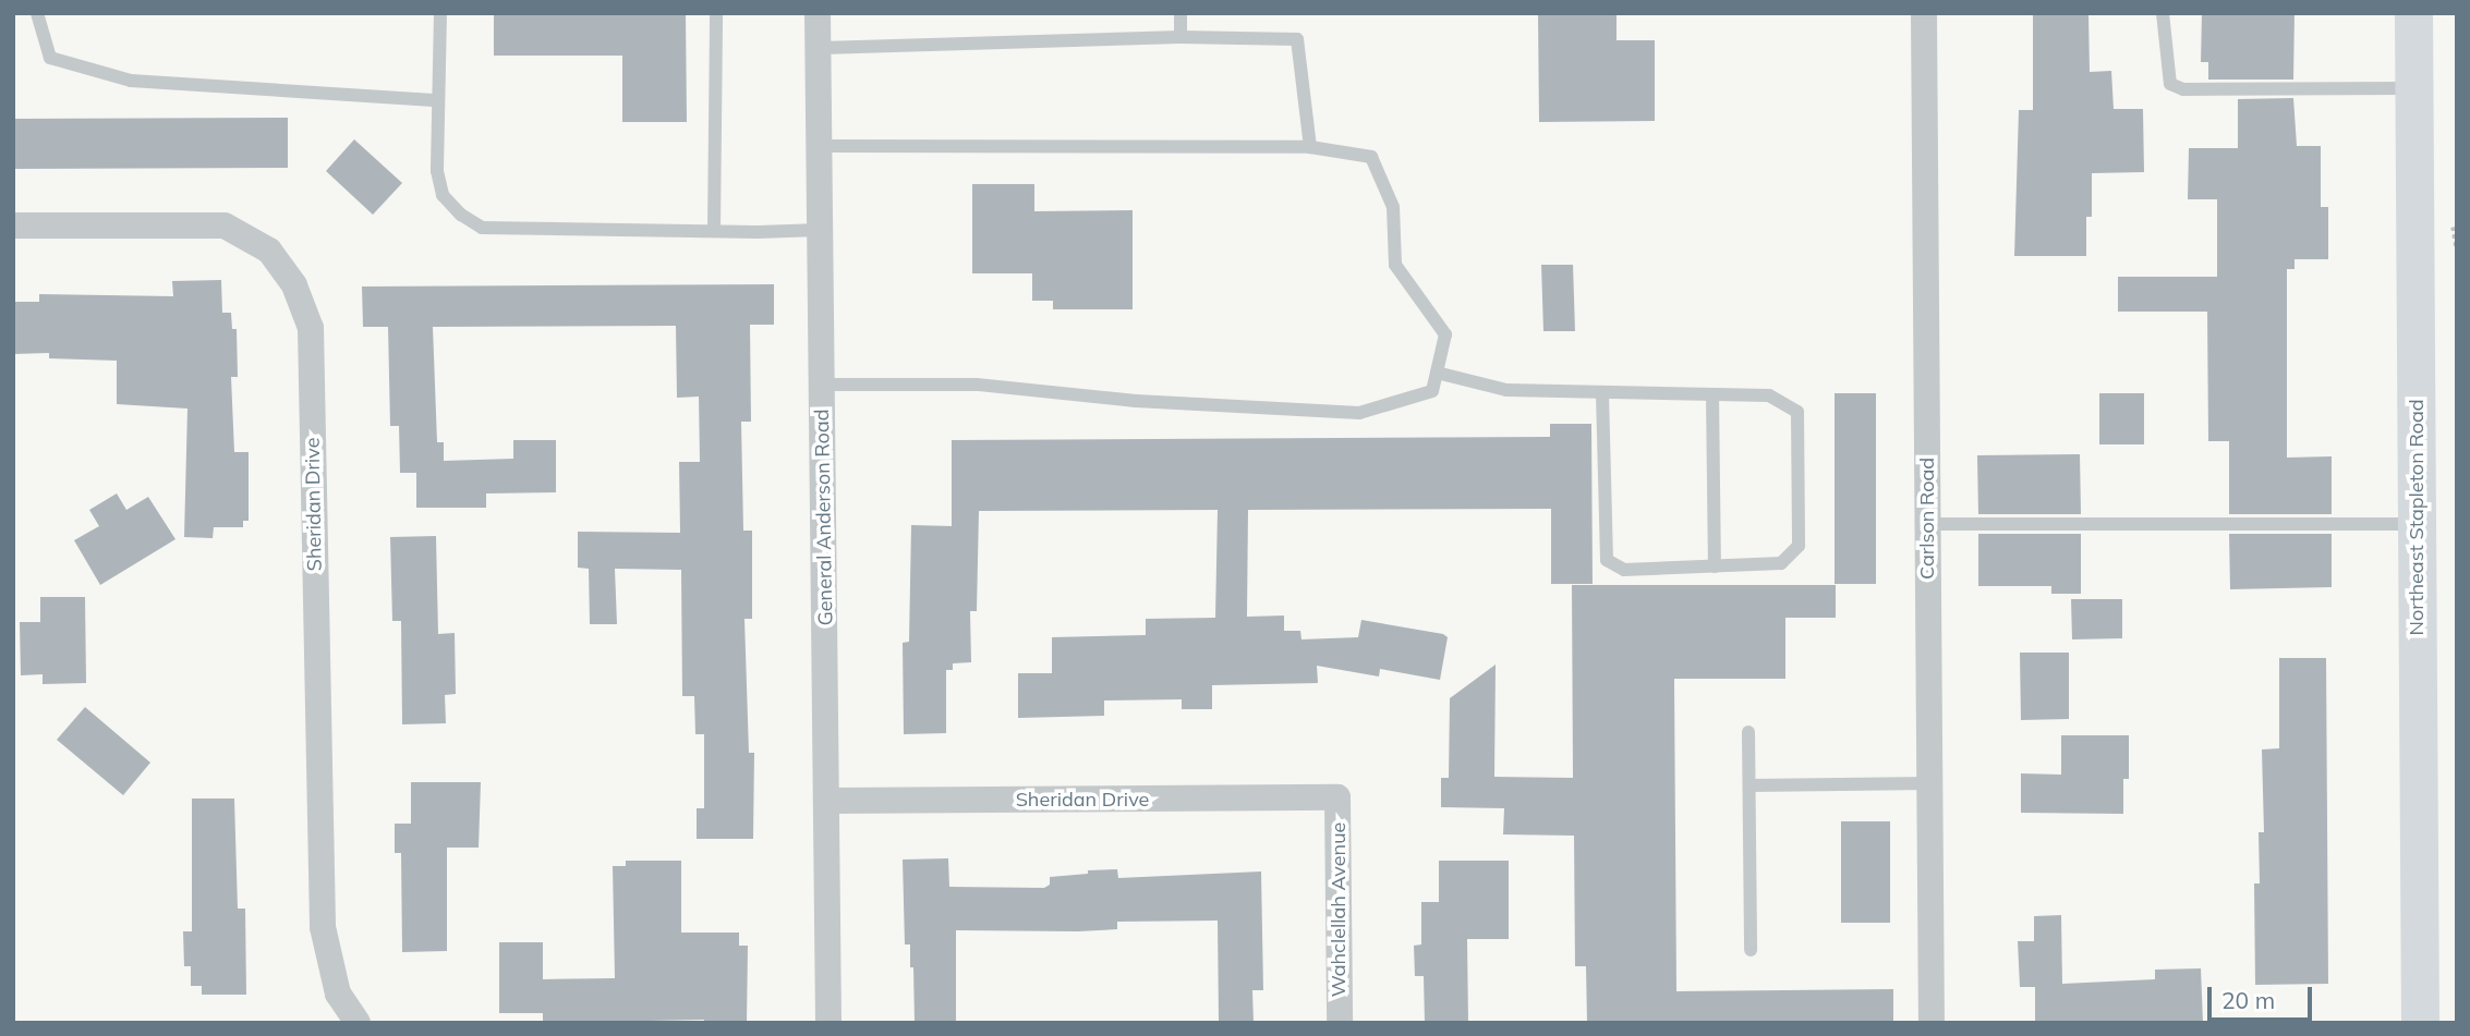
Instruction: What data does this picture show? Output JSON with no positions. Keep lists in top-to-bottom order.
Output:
{
  "streets": {
    "street": [
      "Sheridan Drive",
      "General Anderson Road",
      "Northeast Stapleton Road",
      "Carlson Road",
      "Wahclellah Avenue"
    ]
  },
  "crossings": [
    ["Sheridan Drive", "General Anderson Road"],
    ["Sheridan Drive", "Wahclellah Avenue"]
  ],
  "scale_bar": "20 m"
}
